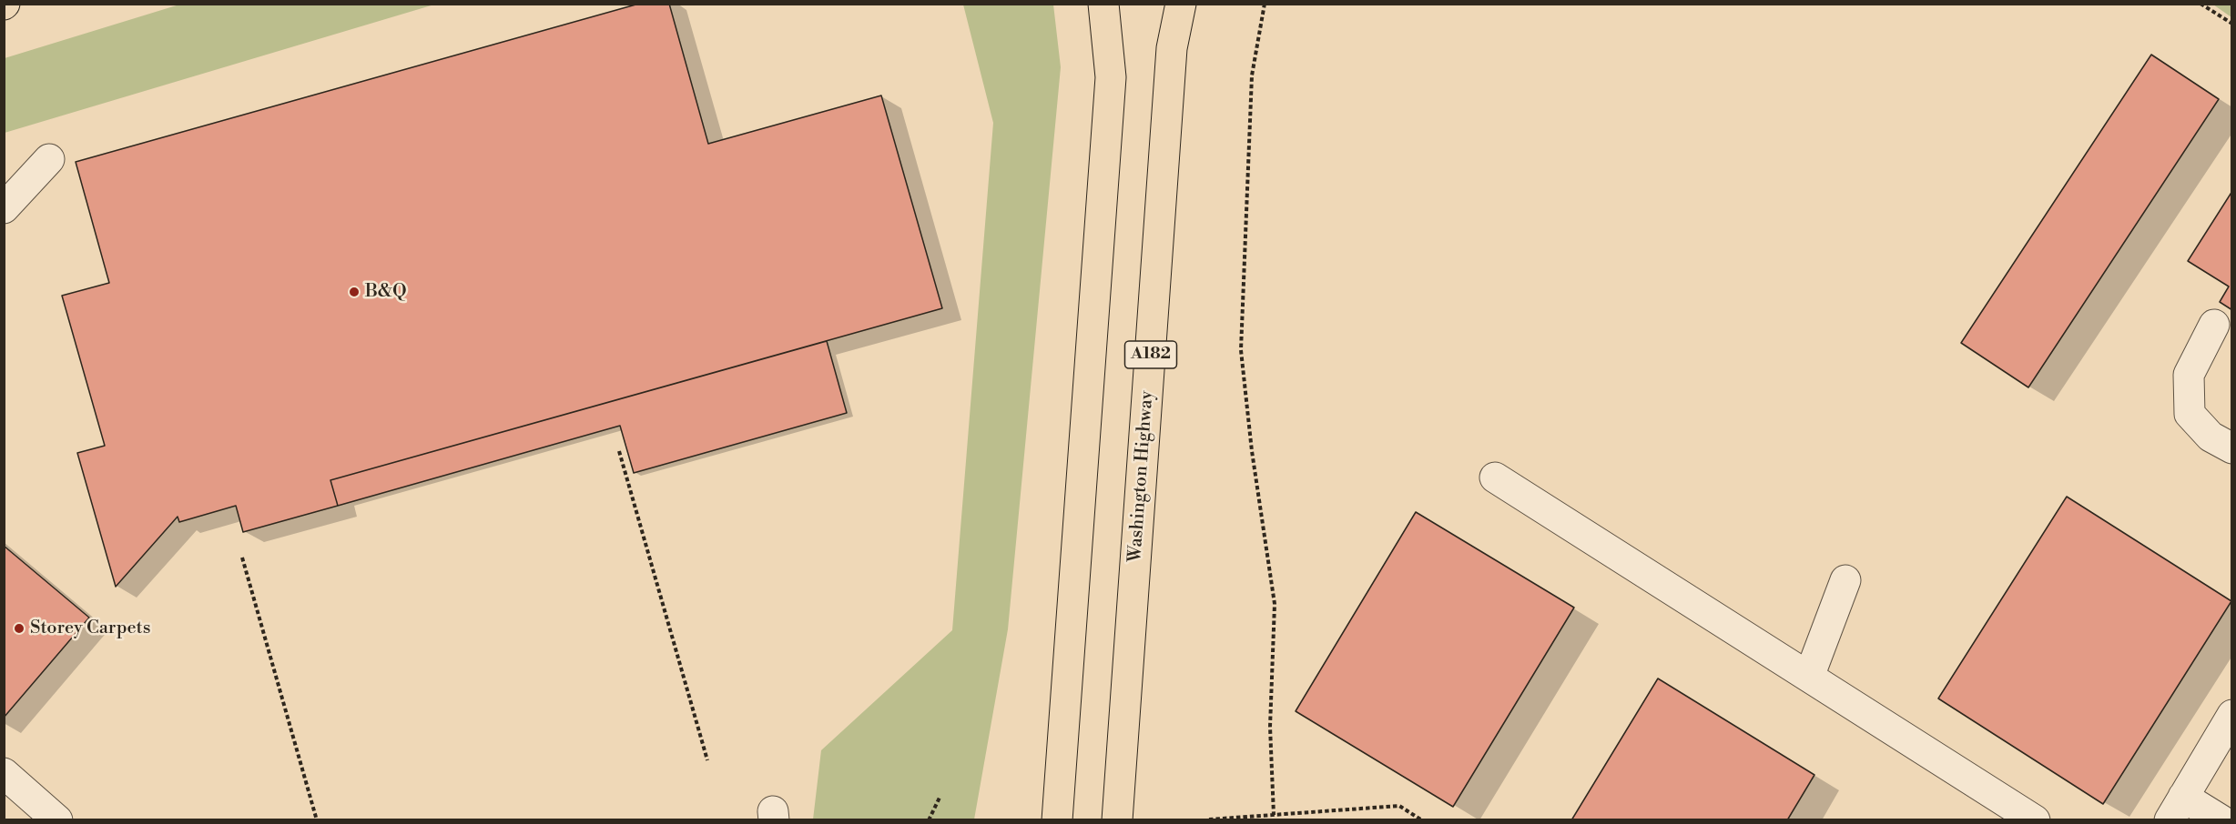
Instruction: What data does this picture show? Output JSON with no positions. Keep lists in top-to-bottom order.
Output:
{
  "streets": {
    "main road": ["A182", "Washington Highway"]
  },
  "places": ["B&Q", "Storey Carpets"]
}
